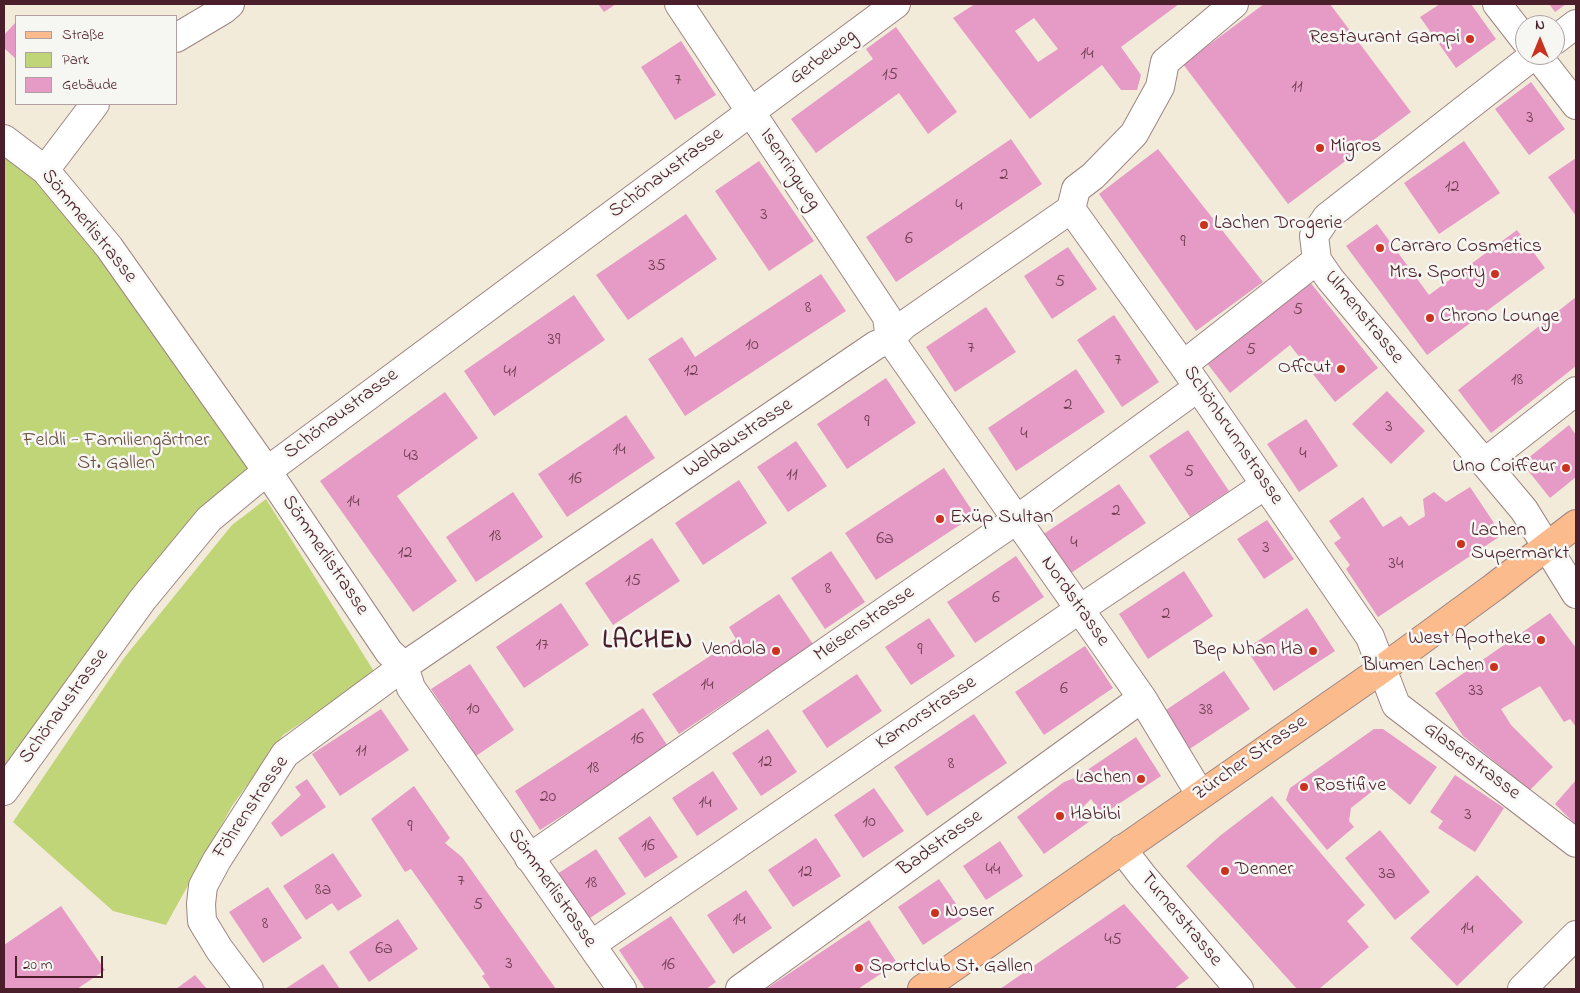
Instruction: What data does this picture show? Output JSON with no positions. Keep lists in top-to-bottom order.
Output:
{
  "streets": {
    "main road": ["Zürcher Strasse"],
    "street": [
      "Gerbeweg",
      "Isenringweg",
      "Schönaustrasse",
      "Sömmerlistrasse",
      "Ulmenstrasse",
      "Schönbrunnstrasse",
      "Waldaustrasse",
      "Nordstrasse",
      "Meisenstrasse",
      "Kamorstrasse",
      "Glaserstrasse",
      "Föhrenstrasse",
      "Badstrasse",
      "Turnerstrasse"
    ]
  },
  "crossings": [
    ["Gerbeweg", "Isenringweg"],
    ["Gerbeweg", "Schönaustrasse"],
    ["Isenringweg", "Schönaustrasse"],
    ["Isenringweg", "Waldaustrasse"],
    ["Isenringweg", "Nordstrasse"],
    ["Schönaustrasse", "Sömmerlistrasse"],
    ["Sömmerlistrasse", "Waldaustrasse"],
    ["Sömmerlistrasse", "Meisenstrasse"],
    ["Sömmerlistrasse", "Kamorstrasse"],
    ["Sömmerlistrasse", "Föhrenstrasse"],
    ["Ulmenstrasse", "Zürcher Strasse"],
    ["Schönbrunnstrasse", "Waldaustrasse"],
    ["Schönbrunnstrasse", "Meisenstrasse"],
    ["Schönbrunnstrasse", "Kamorstrasse"],
    ["Schönbrunnstrasse", "Zürcher Strasse"],
    ["Schönbrunnstrasse", "Glaserstrasse"],
    ["Waldaustrasse", "Nordstrasse"],
    ["Waldaustrasse", "Föhrenstrasse"],
    ["Nordstrasse", "Meisenstrasse"],
    ["Nordstrasse", "Kamorstrasse"],
    ["Nordstrasse", "Zürcher Strasse"],
    ["Nordstrasse", "Badstrasse"],
    ["Zürcher Strasse", "Glaserstrasse"],
    ["Zürcher Strasse", "Turnerstrasse"]
  ],
  "districts": ["LACHEN"],
  "parks": ["Feldli - Familiengärtner St. Gallen"],
  "places": [
    "Restaurant Gampi",
    "Migros",
    "Lachen Drogerie",
    "Carraro Cosmetics",
    "Mrs. Sporty",
    "Chrono Lounge",
    "Offcut",
    "Uno Coiffeur",
    "Exüp Sultan",
    "Lachen Supermarkt",
    "West Apotheke",
    "Vendola",
    "Bep Nhan Ha",
    "Blumen Lachen",
    "Lachen",
    "Rostifive",
    "Habibi",
    "Denner",
    "Noser",
    "Sportclub St. Gallen"
  ],
  "house_numbers": [
    "14",
    "15",
    "7",
    "11",
    "3",
    "2",
    "12",
    "4",
    "3",
    "6",
    "9",
    "35",
    "5",
    "8",
    "5",
    "39",
    "10",
    "7",
    "5",
    "7",
    "12",
    "41",
    "18",
    "2",
    "9",
    "3",
    "4",
    "14",
    "4",
    "43",
    "5",
    "11",
    "16",
    "14",
    "2",
    "18",
    "6a",
    "4",
    "3",
    "12",
    "34",
    "15",
    "8",
    "6",
    "2",
    "17",
    "9",
    "14",
    "6",
    "33",
    "10",
    "38",
    "16",
    "11",
    "12",
    "8",
    "18",
    "20",
    "14",
    "3",
    "10",
    "9",
    "16",
    "44",
    "12",
    "3a",
    "7",
    "18",
    "8a",
    "5",
    "14",
    "8",
    "14",
    "45",
    "6a",
    "3",
    "16"
  ],
  "legend": ["Straße", "Park", "Gebäude"],
  "scale_bar": "20 m",
  "north": "top"
}
